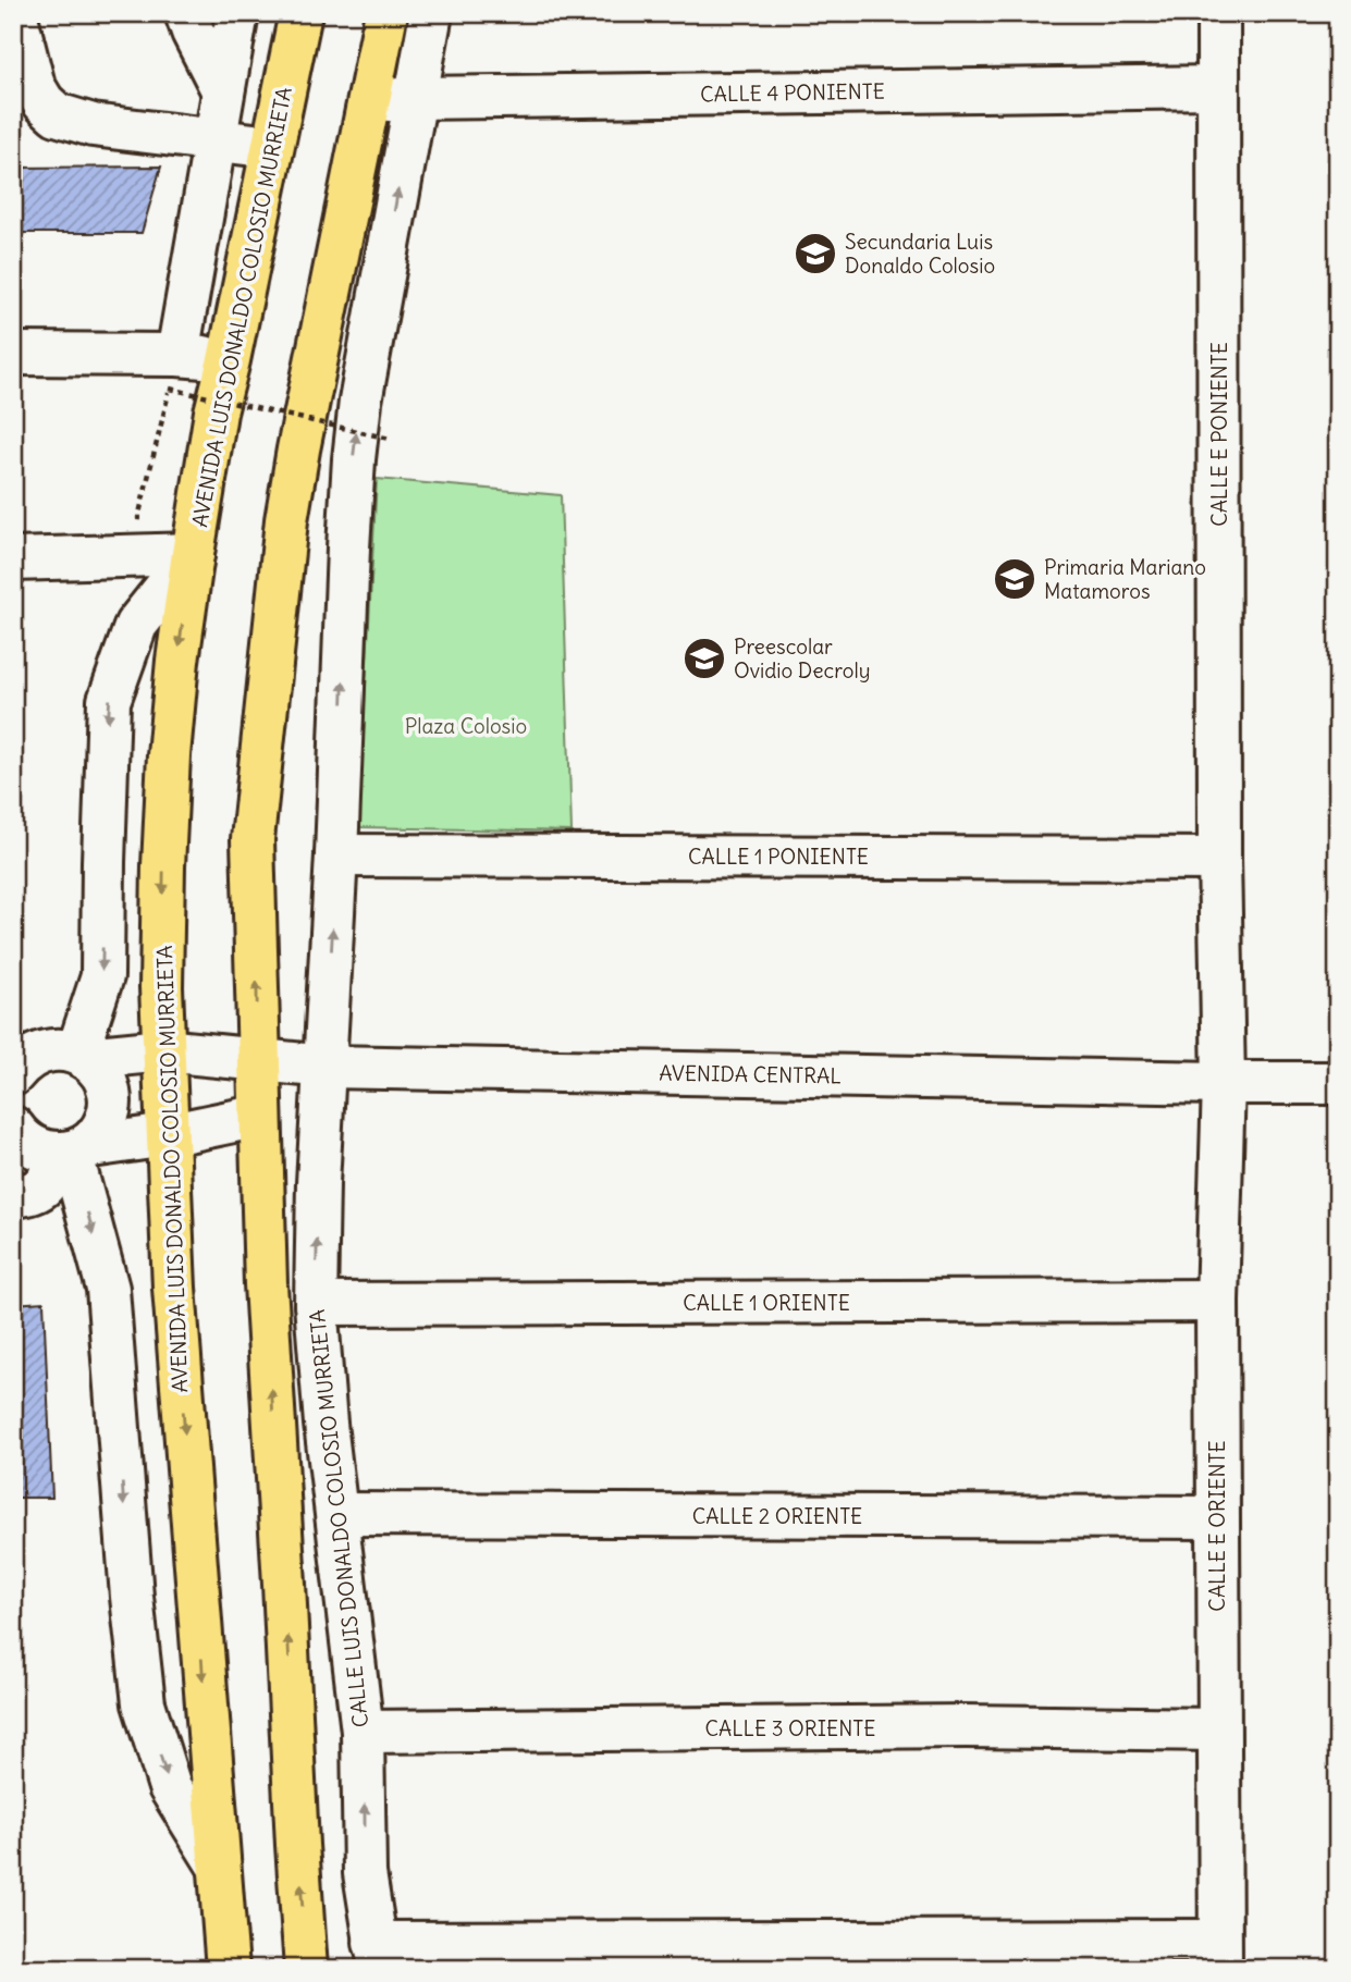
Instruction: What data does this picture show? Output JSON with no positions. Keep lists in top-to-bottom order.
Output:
{
  "streets": {
    "main road": ["AVENIDA LUIS DONALDO COLOSIO MURRIETA"],
    "street": [
      "CALLE 4 PONIENTE",
      "CALLE E PONIENTE",
      "CALLE 1 PONIENTE",
      "AVENIDA CENTRAL",
      "CALLE 1 ORIENTE",
      "CALLE 2 ORIENTE",
      "CALLE LUIS DONALDO COLOSIO MURRIETA",
      "CALLE E ORIENTE",
      "CALLE 3 ORIENTE"
    ]
  },
  "crossings": [
    ["CALLE 4 PONIENTE", "CALLE E PONIENTE"],
    ["CALLE 4 PONIENTE", "CALLE LUIS DONALDO COLOSIO MURRIETA"],
    ["AVENIDA LUIS DONALDO COLOSIO MURRIETA", "AVENIDA CENTRAL"],
    ["CALLE E PONIENTE", "CALLE 1 PONIENTE"],
    ["CALLE E PONIENTE", "AVENIDA CENTRAL"],
    ["CALLE E PONIENTE", "CALLE E ORIENTE"],
    ["CALLE 1 PONIENTE", "CALLE LUIS DONALDO COLOSIO MURRIETA"],
    ["AVENIDA CENTRAL", "CALLE LUIS DONALDO COLOSIO MURRIETA"],
    ["AVENIDA CENTRAL", "CALLE E ORIENTE"],
    ["CALLE 1 ORIENTE", "CALLE LUIS DONALDO COLOSIO MURRIETA"],
    ["CALLE 1 ORIENTE", "CALLE E ORIENTE"],
    ["CALLE 2 ORIENTE", "CALLE LUIS DONALDO COLOSIO MURRIETA"],
    ["CALLE 2 ORIENTE", "CALLE E ORIENTE"],
    ["CALLE LUIS DONALDO COLOSIO MURRIETA", "CALLE 3 ORIENTE"],
    ["CALLE E ORIENTE", "CALLE 3 ORIENTE"]
  ],
  "parks": ["Plaza Colosio"],
  "places": {
    "school or university": ["Secundaria Luis Donaldo Colosio", "Primaria Mariano Matamoros", "Preescolar Ovidio Decroly"]
  }
}
